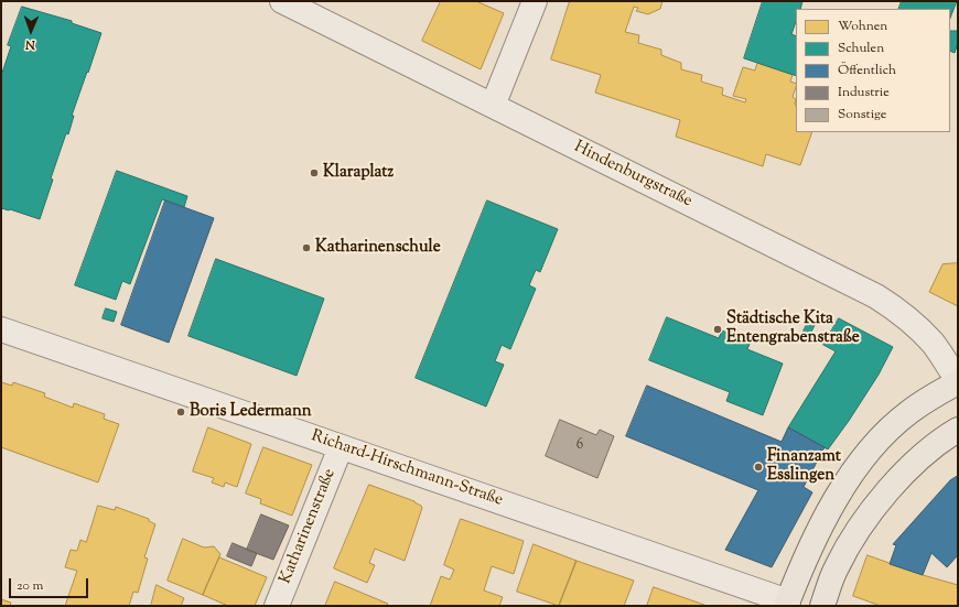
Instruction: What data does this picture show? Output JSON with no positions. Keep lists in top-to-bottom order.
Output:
{
  "streets": {
    "street": ["Hindenburgstraße", "Richard-Hirschmann-Straße", "Katharinenstraße"]
  },
  "crossings": [
    ["Richard-Hirschmann-Straße", "Katharinenstraße"]
  ],
  "places": [
    "Klaraplatz",
    "Katharinenschule",
    "Städtische Kita Entengrabenstraße",
    "Boris Ledermann",
    "Finanzamt Esslingen"
  ],
  "house_numbers": ["6"],
  "legend": [
    "Wohnen",
    "Schulen",
    "Öffentlich",
    "Industrie",
    "Sonstige"
  ],
  "scale_bar": "20 m",
  "north": "bottom"
}
